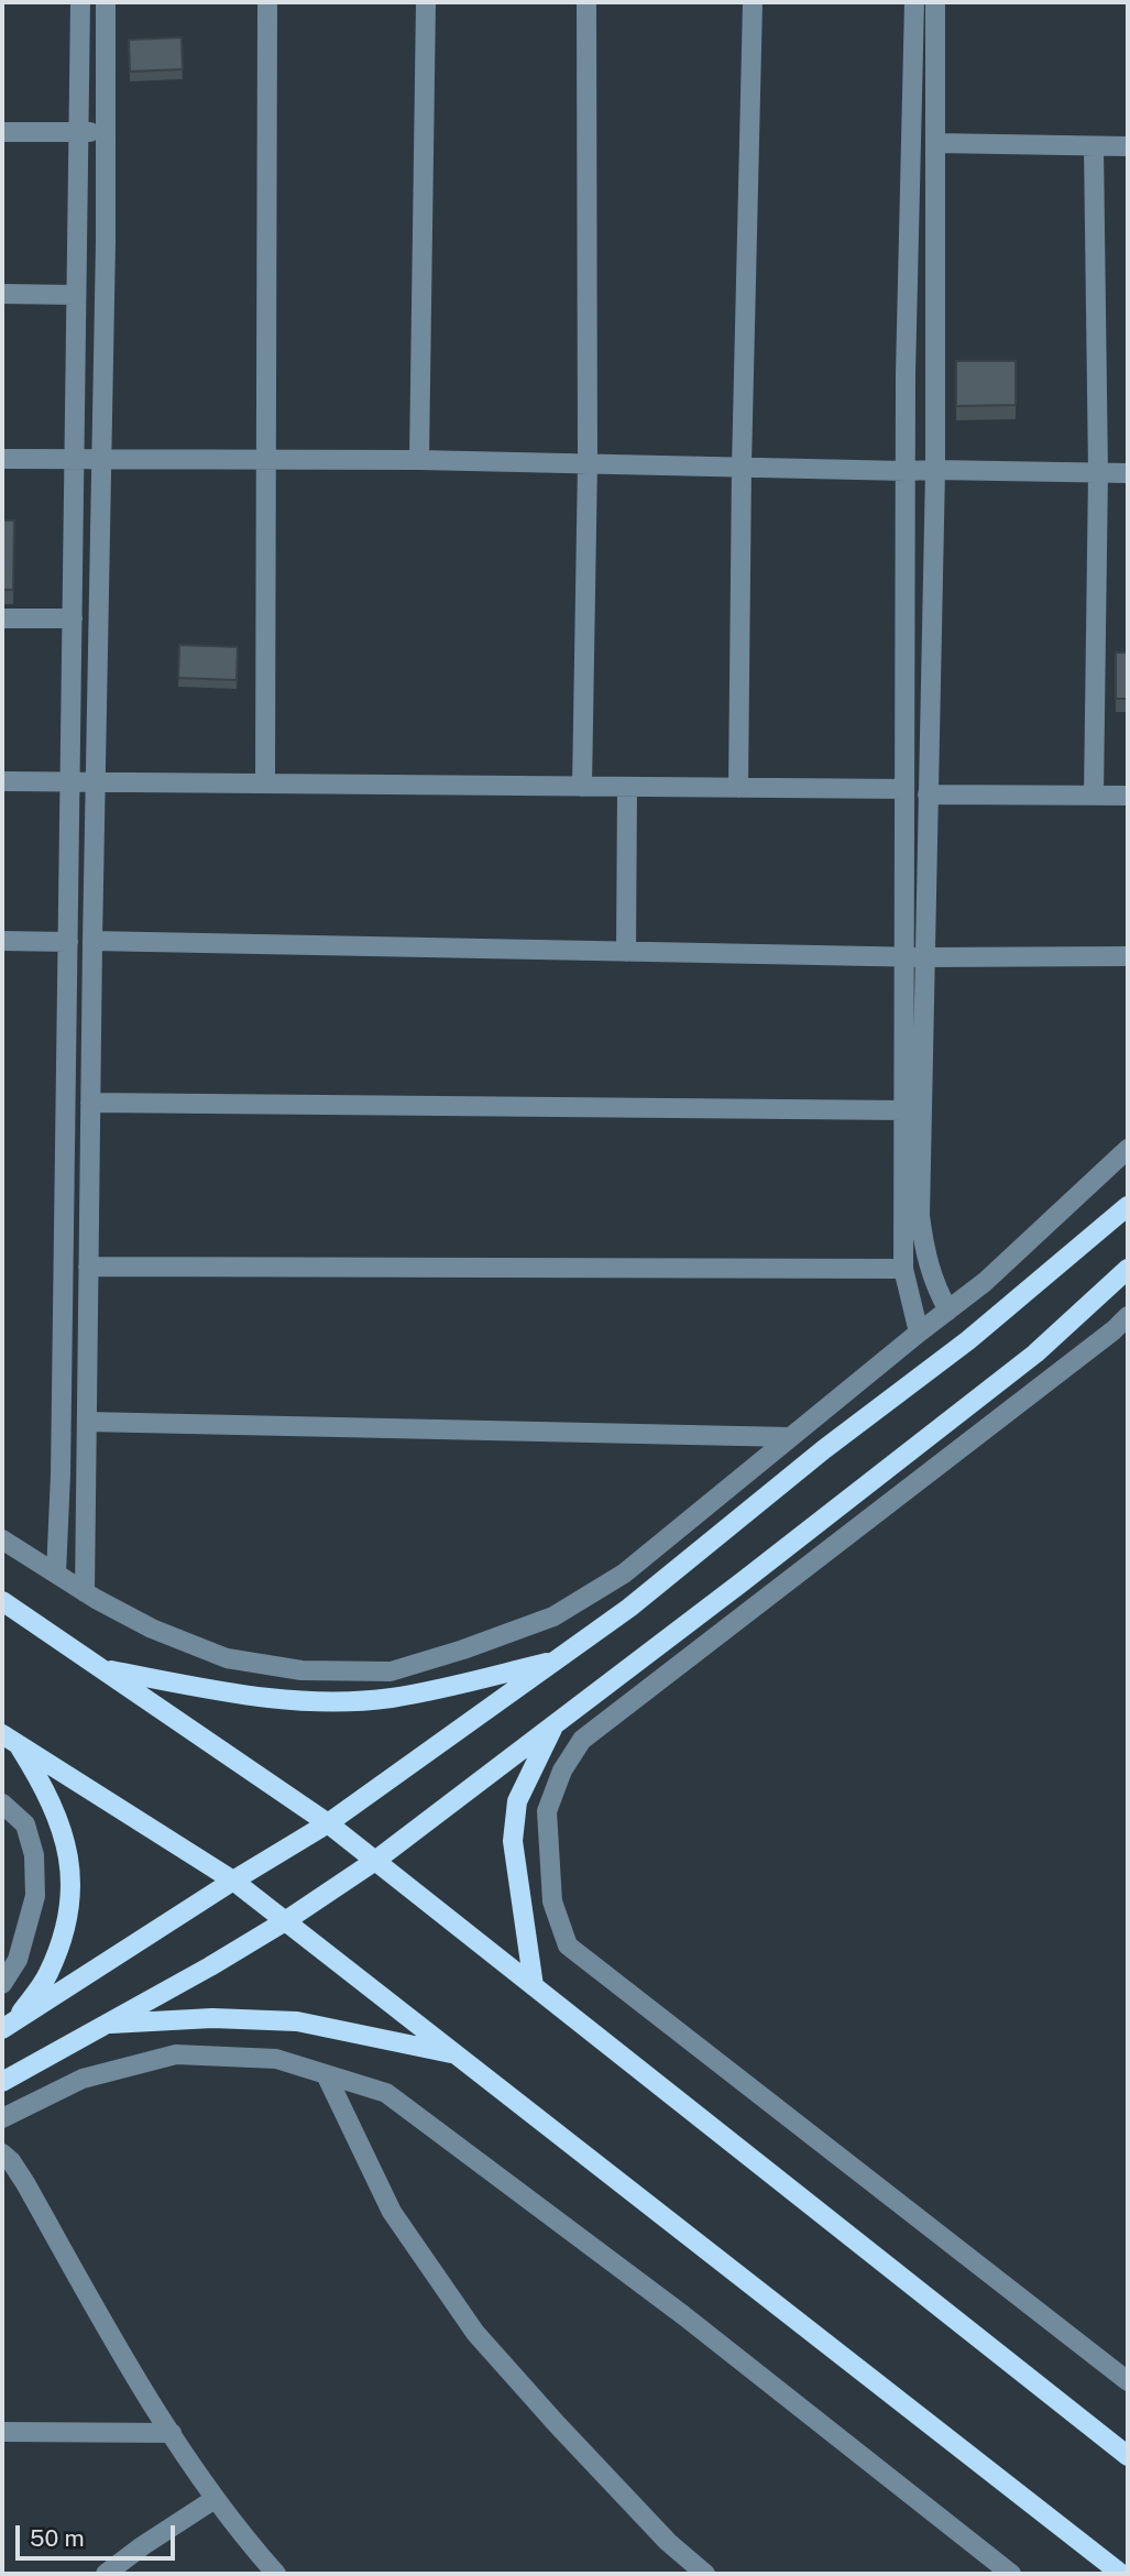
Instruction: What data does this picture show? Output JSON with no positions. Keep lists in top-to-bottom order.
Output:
{
  "scale_bar": "50 m"
}
